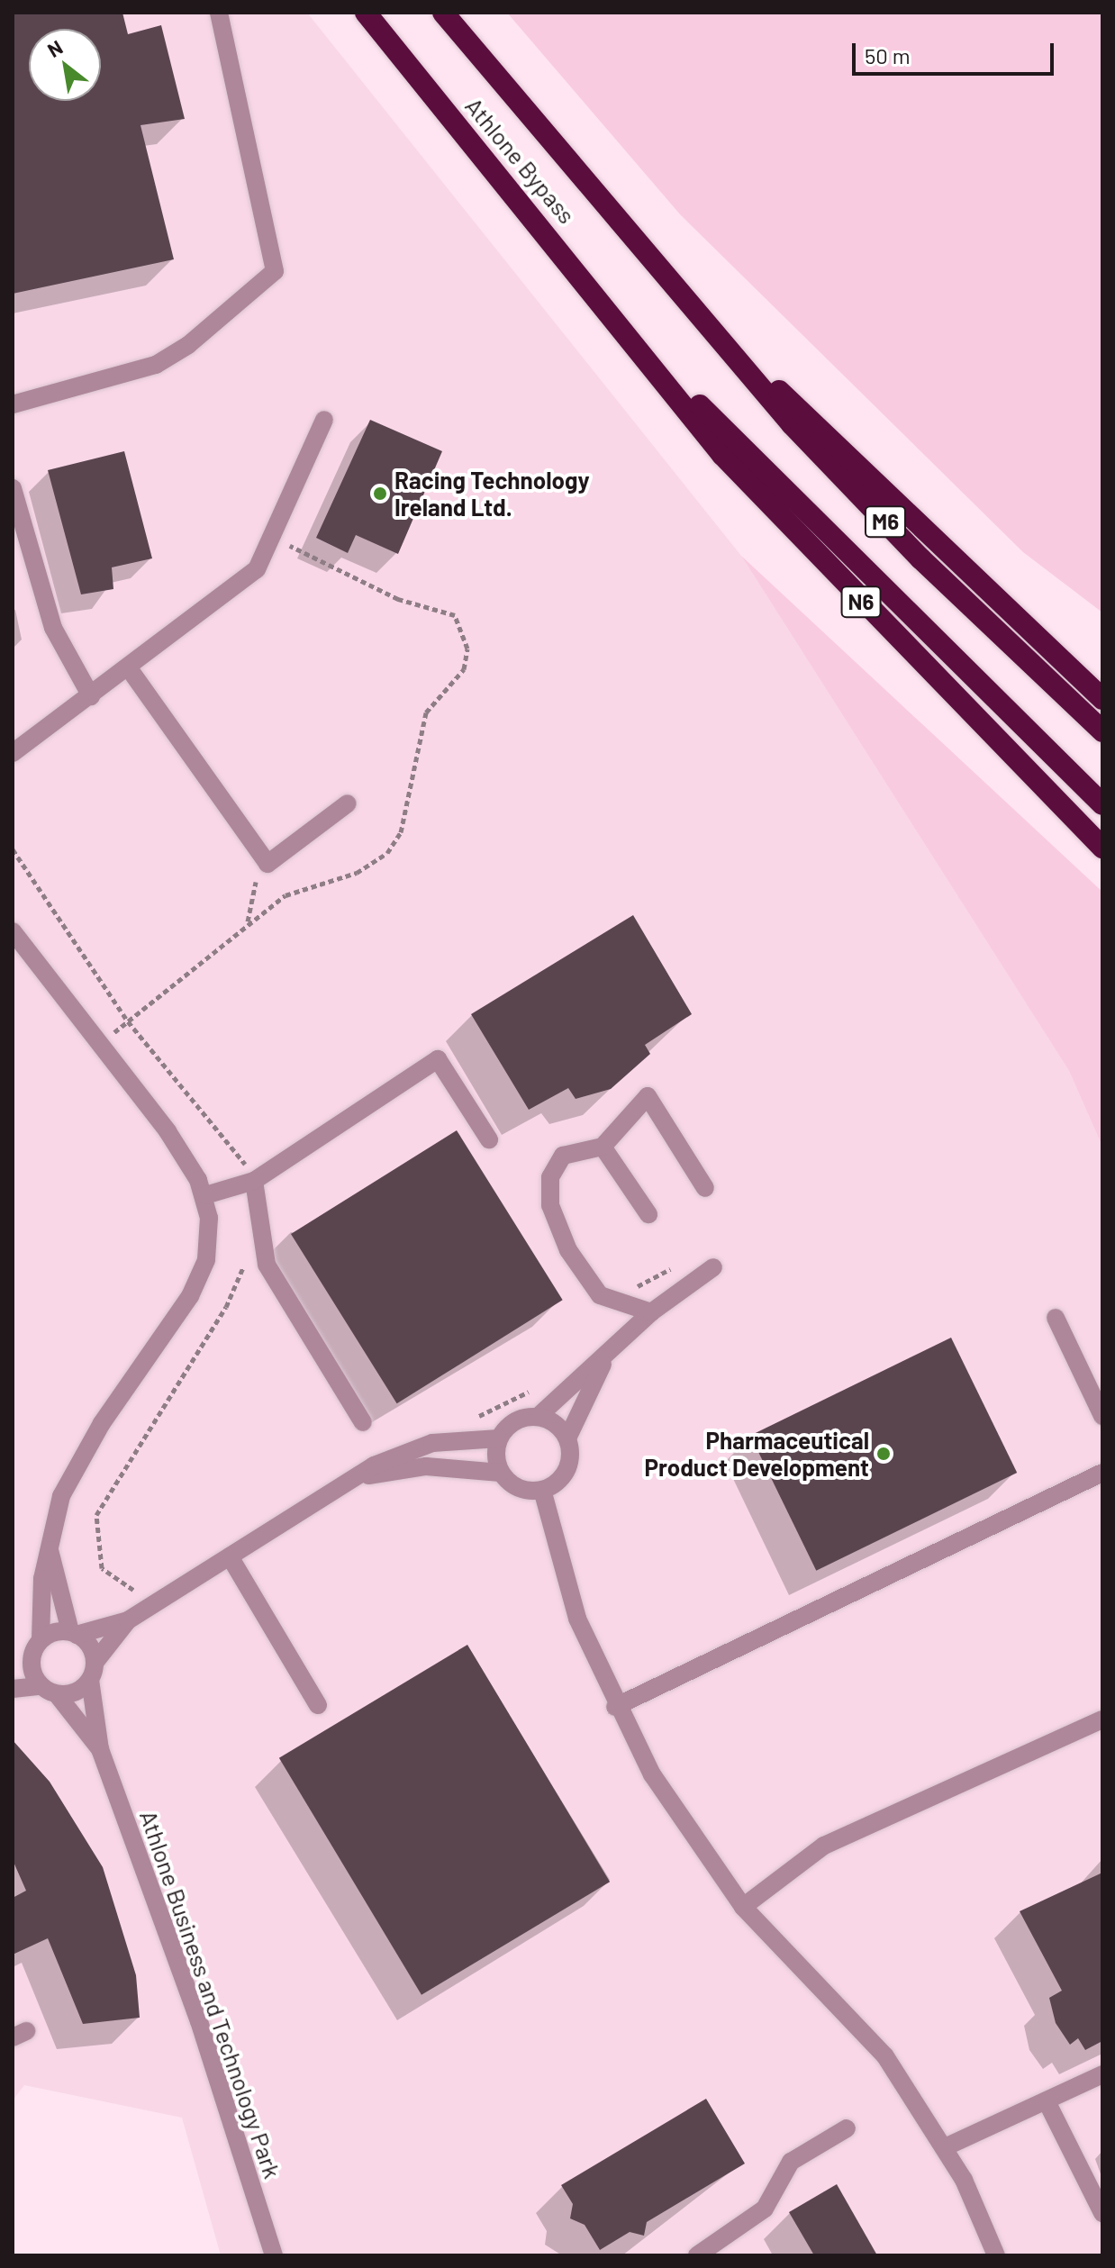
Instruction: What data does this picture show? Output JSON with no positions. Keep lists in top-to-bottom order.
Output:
{
  "streets": {
    "highway": ["Athlone Bypass", "M6", "N6"],
    "street": ["Athlone Business and Technology Park"]
  },
  "crossings": [
    ["Athlone Bypass", "M6"],
    ["Athlone Bypass", "N6"],
    ["M6", "N6"]
  ],
  "places": ["Racing Technology Ireland Ltd.", "Pharmaceutical Product Development"],
  "scale_bar": "50 m",
  "north": "top left"
}
